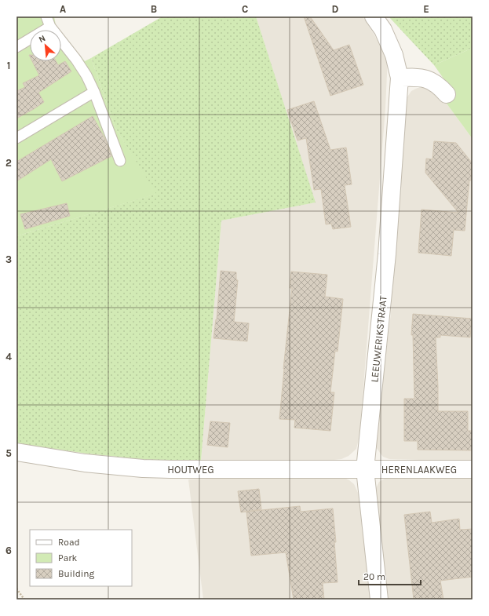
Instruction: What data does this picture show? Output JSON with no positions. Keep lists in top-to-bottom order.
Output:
{
  "streets": {
    "street": ["LEEUWERIKSTRAAT", "HOUTWEG", "HERENLAAKWEG"]
  },
  "crossings": [
    ["LEEUWERIKSTRAAT", "HOUTWEG"],
    ["LEEUWERIKSTRAAT", "HERENLAAKWEG"],
    ["HOUTWEG", "HERENLAAKWEG"]
  ],
  "legend": ["Road", "Park", "Building"],
  "scale_bar": "20 m",
  "north": "top left",
  "grid": {
    "columns": [
      "A",
      "B",
      "C",
      "D",
      "E"
    ],
    "rows": [
      "1",
      "2",
      "3",
      "4",
      "5",
      "6"
    ]
  }
}
